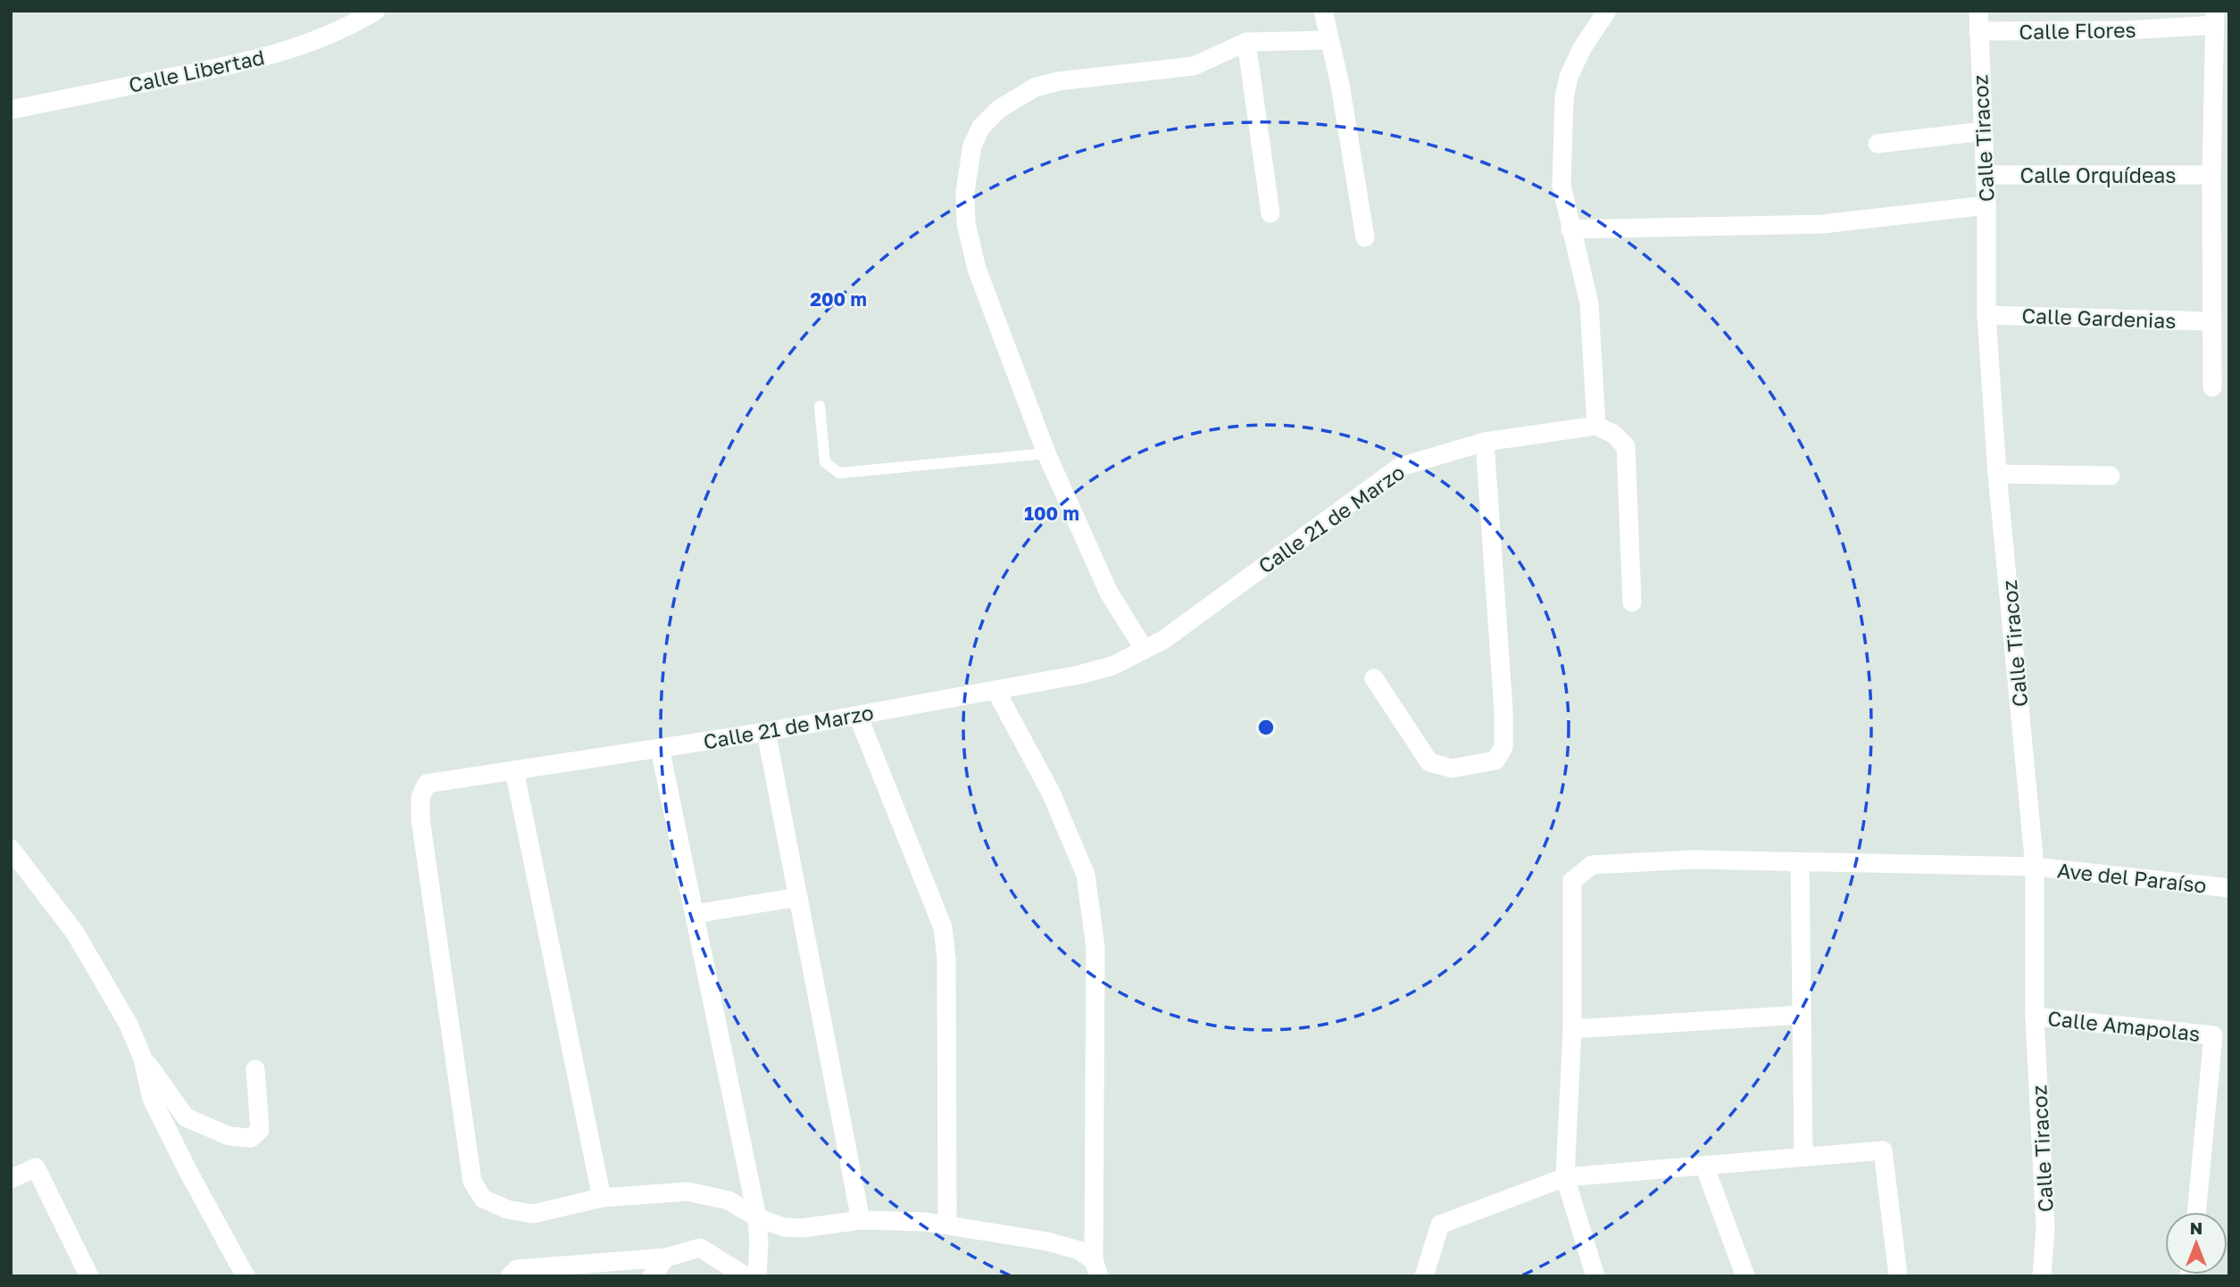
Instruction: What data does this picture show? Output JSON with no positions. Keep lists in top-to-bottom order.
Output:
{
  "streets": {
    "street": [
      "Calle Flores",
      "Calle Libertad",
      "Calle Tiracoz",
      "Calle Orquídeas",
      "Calle Gardenias",
      "Calle 21 de Marzo",
      "Ave del Paraíso",
      "Calle Amapolas"
    ]
  },
  "crossings": [
    ["Calle Flores", "Calle Tiracoz"],
    ["Calle Tiracoz", "Calle Orquídeas"],
    ["Calle Tiracoz", "Calle Gardenias"],
    ["Calle Tiracoz", "Ave del Paraíso"],
    ["Calle Tiracoz", "Calle Amapolas"]
  ],
  "north": "top",
  "rings": ["200 m", "100 m"]
}
